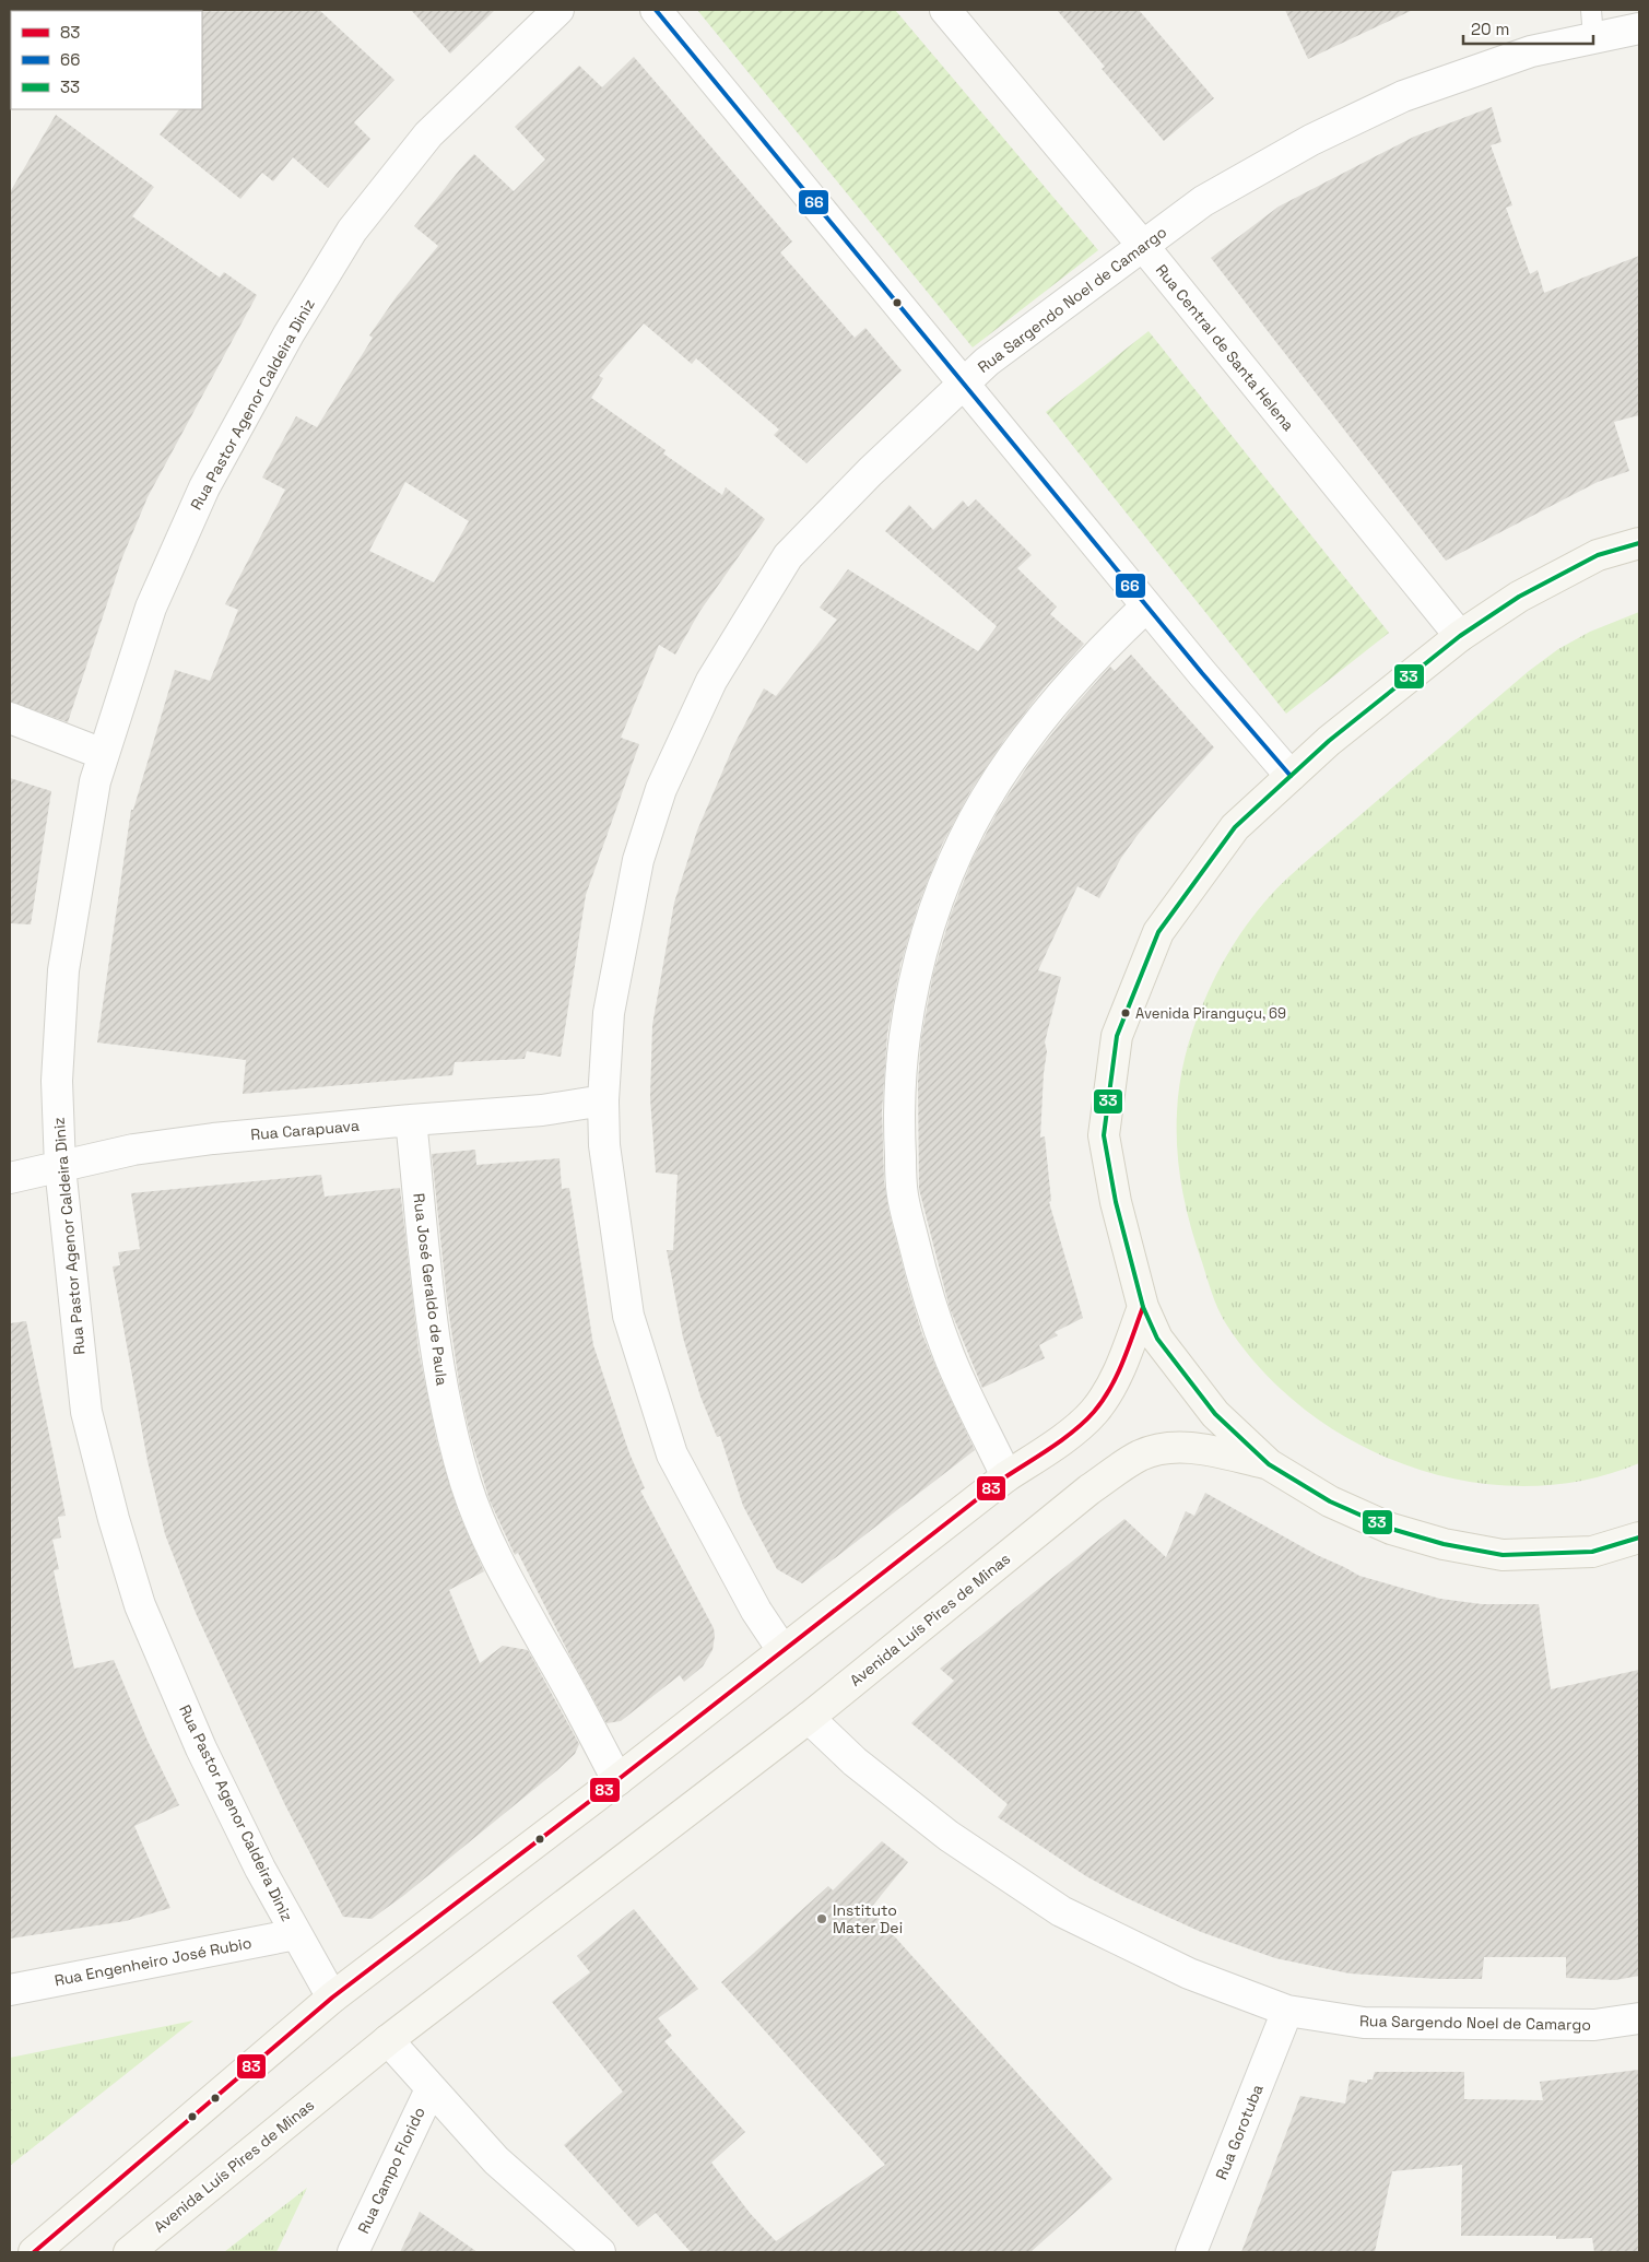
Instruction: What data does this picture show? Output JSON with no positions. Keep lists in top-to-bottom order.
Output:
{
  "streets": {
    "main road": ["Avenida Luís Pires de Minas"],
    "street": [
      "Rua Sargendo Noel de Camargo",
      "Rua Central de Santa Helena",
      "Rua Pastor Agenor Caldeira Diniz",
      "Rua Carapuava",
      "Rua José Geraldo de Paula",
      "Rua Engenheiro José Rubio",
      "Rua Gorotuba",
      "Rua Campo Florido"
    ]
  },
  "crossings": [
    ["Rua Sargendo Noel de Camargo", "Rua Central de Santa Helena"],
    ["Rua Sargendo Noel de Camargo", "Rua Carapuava"],
    ["Rua Sargendo Noel de Camargo", "Avenida Luís Pires de Minas"],
    ["Rua Sargendo Noel de Camargo", "Rua Gorotuba"],
    ["Rua Pastor Agenor Caldeira Diniz", "Rua Carapuava"],
    ["Rua Pastor Agenor Caldeira Diniz", "Rua Engenheiro José Rubio"],
    ["Rua Carapuava", "Rua José Geraldo de Paula"]
  ],
  "places": ["Avenida Piranguçu, 69", "Instituto Mater Dei"],
  "lines": ["transit line 66", "transit line 33", "transit line 83"],
  "legend": ["83", "66", "33"],
  "scale_bar": "20 m"
}
